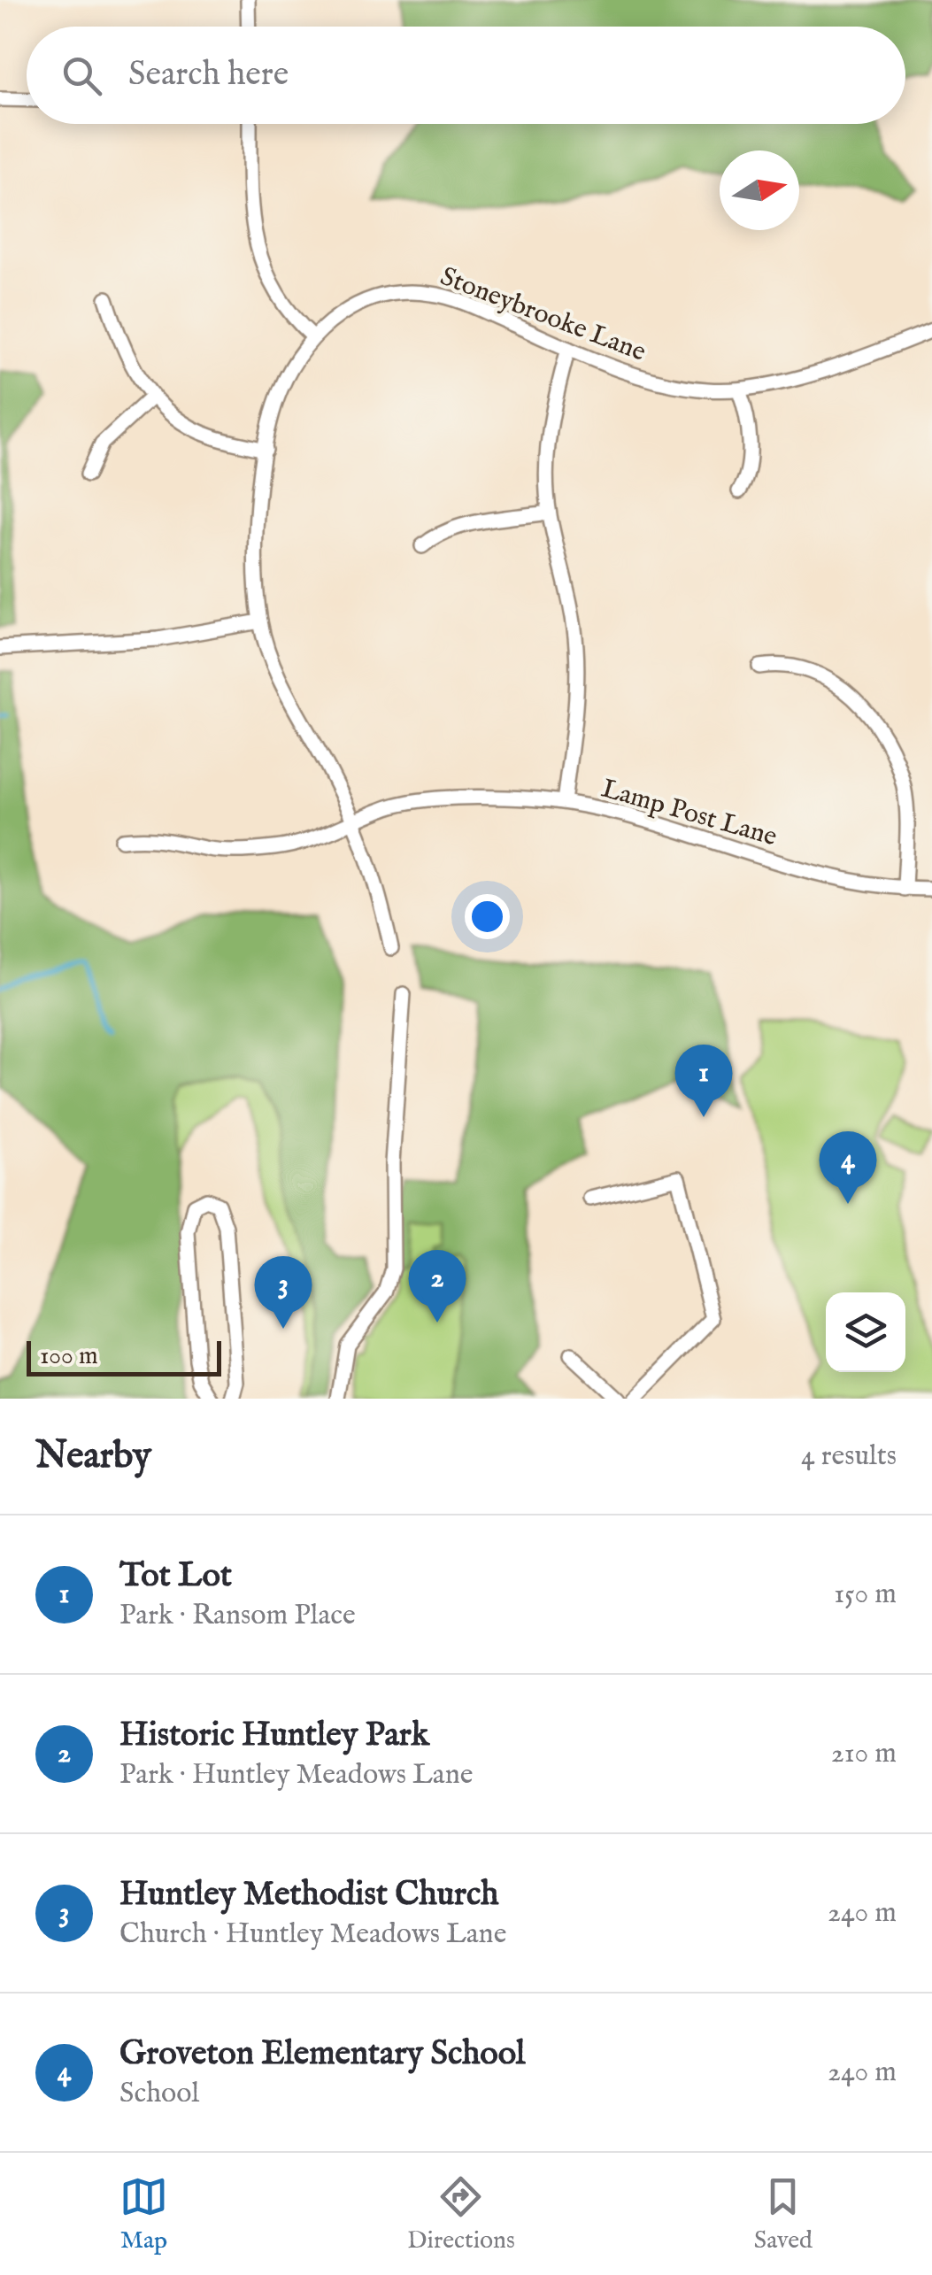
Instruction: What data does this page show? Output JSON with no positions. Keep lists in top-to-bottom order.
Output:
{
  "streets": {
    "street": ["Stoneybrooke Lane", "Lamp Post Lane"]
  },
  "crossings": [
    ["Stoneybrooke Lane", "Lamp Post Lane"]
  ],
  "scale_bar": "100 m",
  "north": "right",
  "page": {
    "search": "Search here",
    "pins": [
      "1",
      "4",
      "2",
      "3"
    ],
    "scale": "100 m",
    "heading": ["Nearby", "4 results"],
    "list": [
      {
        "mark": "1",
        "name": "Tot Lot",
        "note": "Park · Ransom Place",
        "value": "150 m"
      },
      {
        "mark": "2",
        "name": "Historic Huntley Park",
        "note": "Park · Huntley Meadows Lane",
        "value": "210 m"
      },
      {
        "mark": "3",
        "name": "Huntley Methodist Church",
        "note": "Church · Huntley Meadows Lane",
        "value": "240 m"
      },
      {
        "mark": "4",
        "name": "Groveton Elementary School",
        "note": "School",
        "value": "240 m"
      }
    ],
    "nav": ["Map", "Directions", "Saved"]
  }
}
